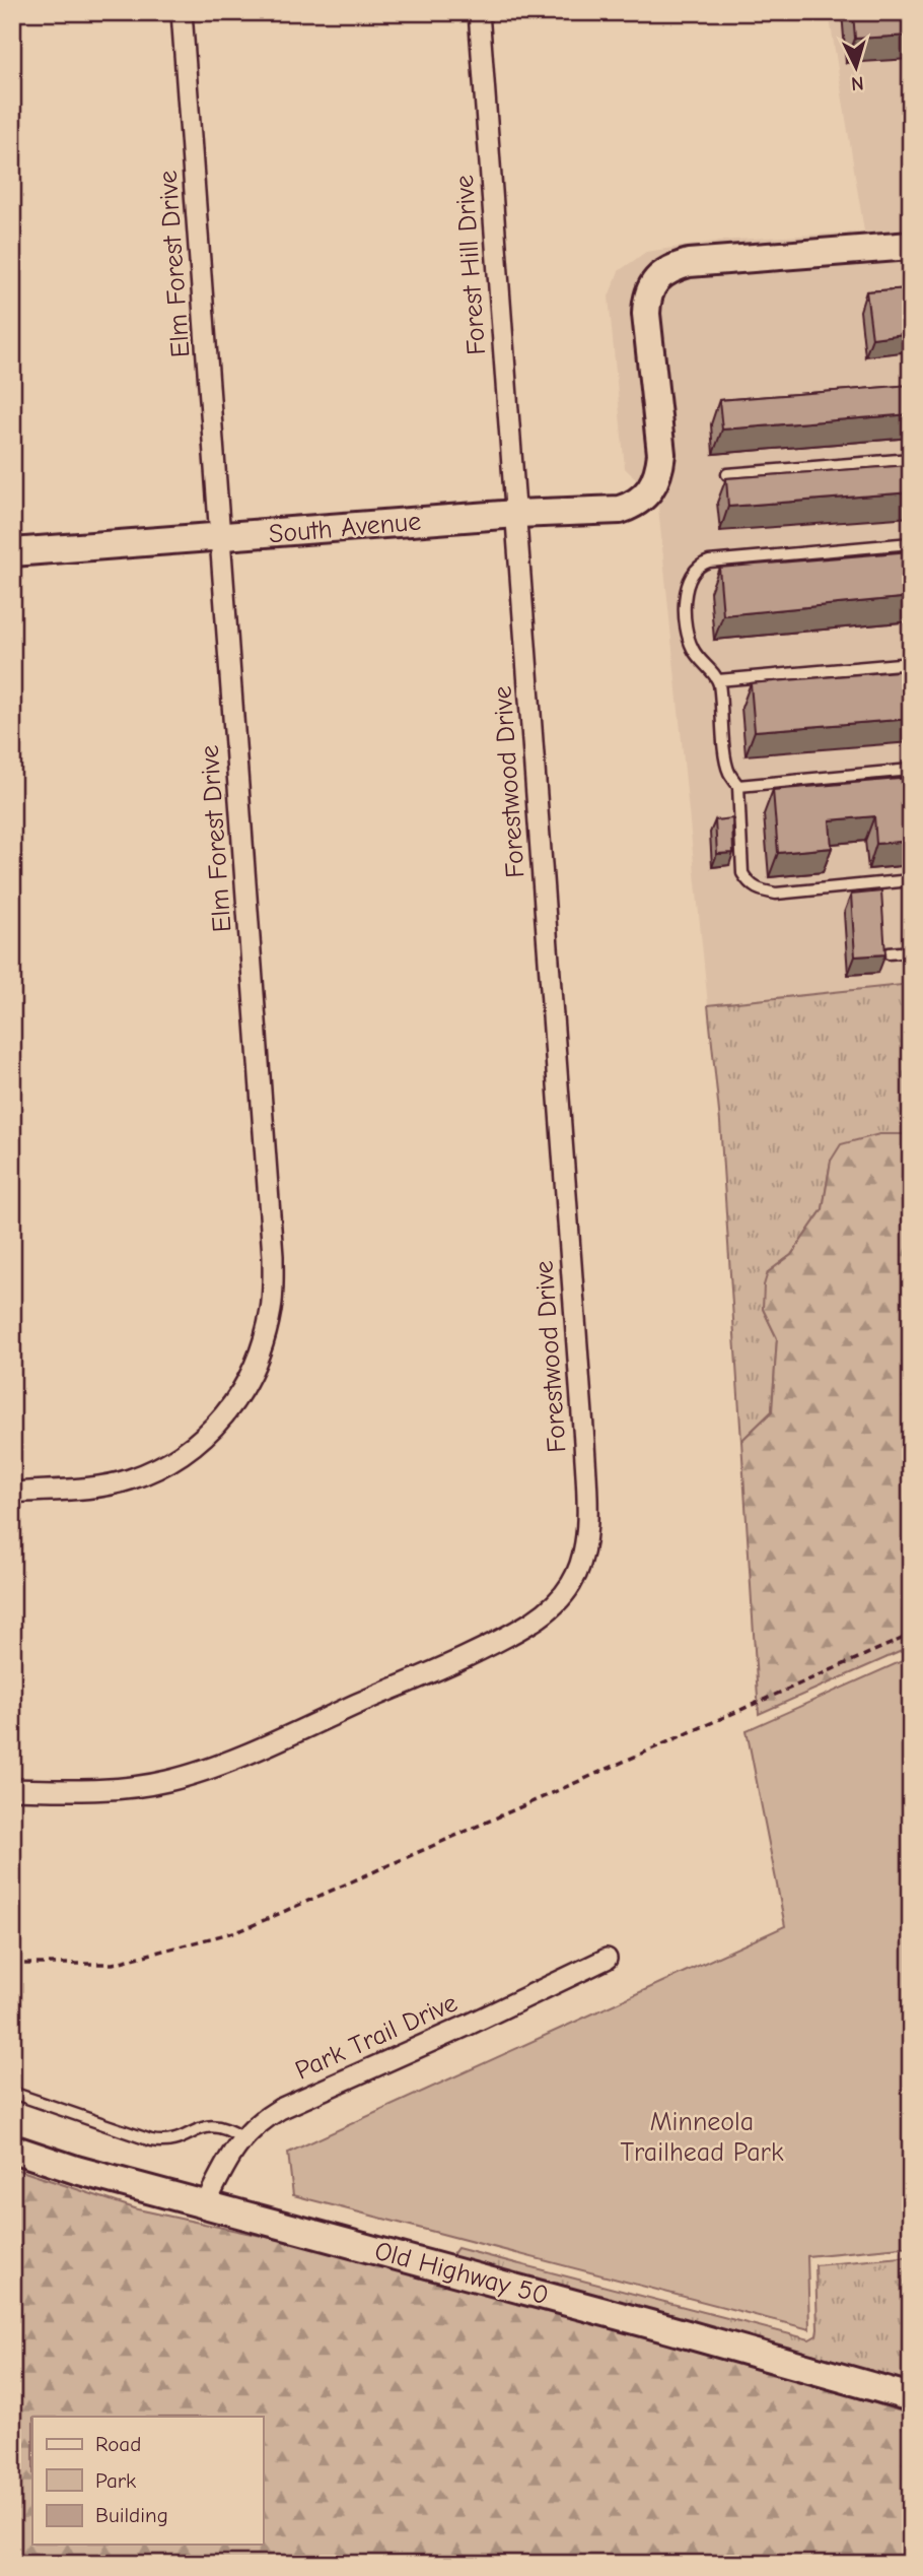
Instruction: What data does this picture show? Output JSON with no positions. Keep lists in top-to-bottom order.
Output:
{
  "streets": {
    "street": [
      "Elm Forest Drive",
      "Forest Hill Drive",
      "South Avenue",
      "Forestwood Drive",
      "Park Trail Drive",
      "Old Highway 50"
    ]
  },
  "crossings": [
    ["Elm Forest Drive", "South Avenue"],
    ["Forest Hill Drive", "South Avenue"],
    ["Forest Hill Drive", "Forestwood Drive"],
    ["South Avenue", "Forestwood Drive"],
    ["Park Trail Drive", "Old Highway 50"]
  ],
  "parks": ["Minneola Trailhead Park"],
  "legend": ["Road", "Park", "Building"],
  "north": "bottom"
}
